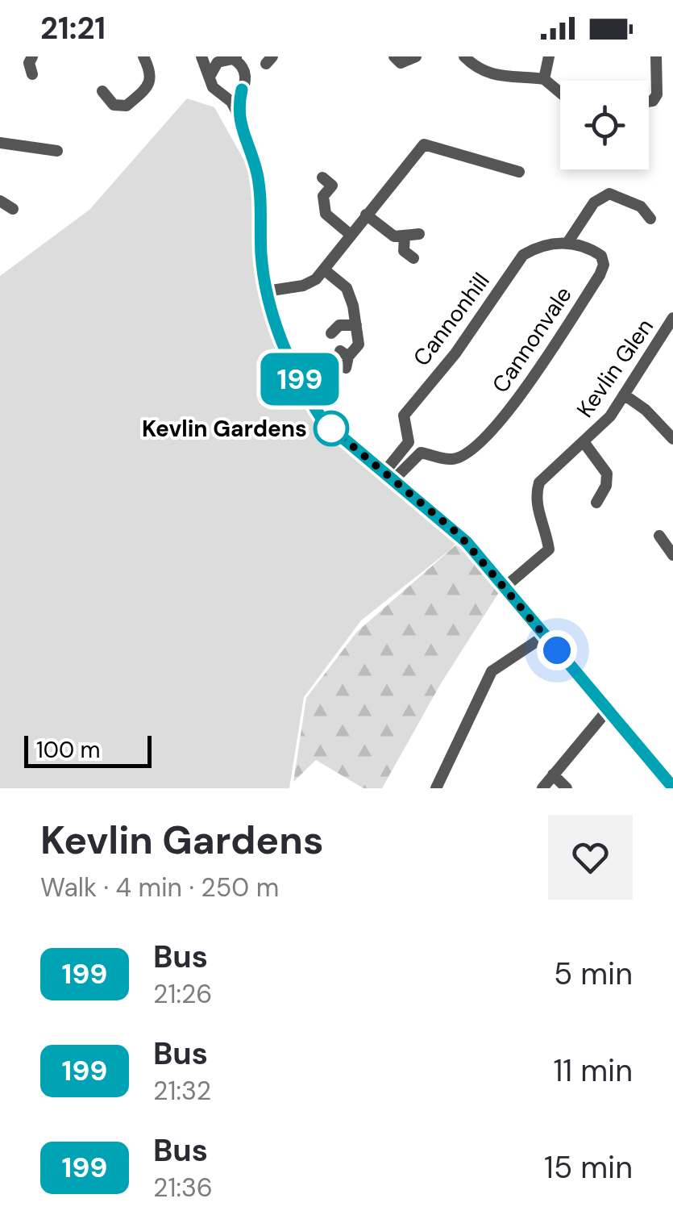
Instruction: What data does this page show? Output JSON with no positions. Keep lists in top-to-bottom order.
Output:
{
  "streets": {
    "street": ["Cannonhill", "Cannonvale", "Kevlin Glen"]
  },
  "crossings": [
    ["Cannonhill", "Cannonvale"]
  ],
  "places": ["Kevlin Gardens"],
  "lines": ["bus line 199"],
  "scale_bar": "100 m",
  "page": {
    "status": "21:21",
    "on_map": "199",
    "scale": "100 m",
    "heading": ["Kevlin Gardens", "Walk · 4 min · 250 m"],
    "list": [
      {
        "mark": "199",
        "name": "Bus",
        "note": "21:26",
        "value": "5 min"
      },
      {
        "mark": "199",
        "name": "Bus",
        "note": "21:32",
        "value": "11 min"
      },
      {
        "mark": "199",
        "name": "Bus",
        "note": "21:36",
        "value": "15 min"
      }
    ]
  }
}
